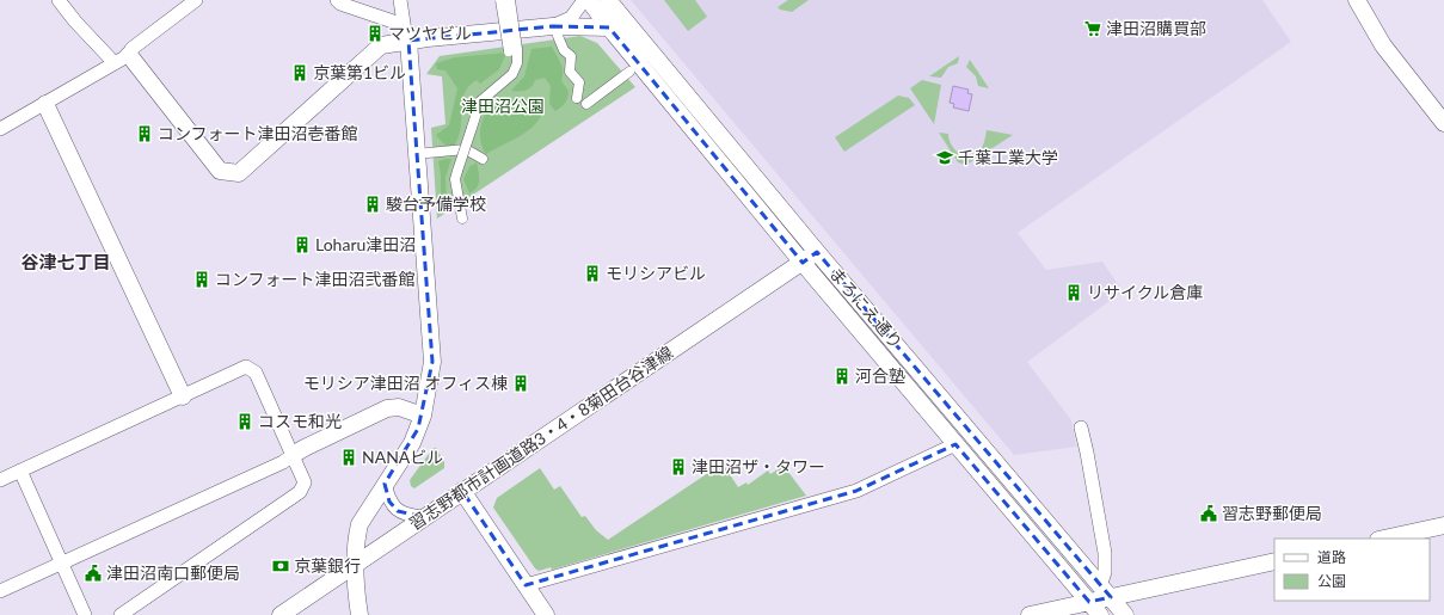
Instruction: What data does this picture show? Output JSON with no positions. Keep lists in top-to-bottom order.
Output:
{
  "streets": {
    "street": ["まろにえ通り", "習志野都市計画道路3・4・8菊田台谷津線"]
  },
  "crossings": [
    ["まろにえ通り", "習志野都市計画道路3・4・8菊田台谷津線"]
  ],
  "districts": ["谷津七丁目"],
  "parks": ["津田沼公園"],
  "places": {
    "supermarket": ["津田沼購買部"],
    "building": [
      "マツヤビル",
      "京葉第1ビル",
      "コンフォート津田沼壱番館",
      "駿台予備学校",
      "Loharu津田沼",
      "モリシアビル",
      "コンフォート津田沼弐番館",
      "リサイクル倉庫",
      "河合塾",
      "モリシア津田沼 オフィス棟",
      "コスモ和光",
      "NANAビル",
      "津田沼ザ・タワー"
    ],
    "school or university": ["千葉工業大学"],
    "public building": ["習志野郵便局", "津田沼南口郵便局"],
    "bank": ["京葉銀行"]
  },
  "legend": ["道路", "公園"]
}
